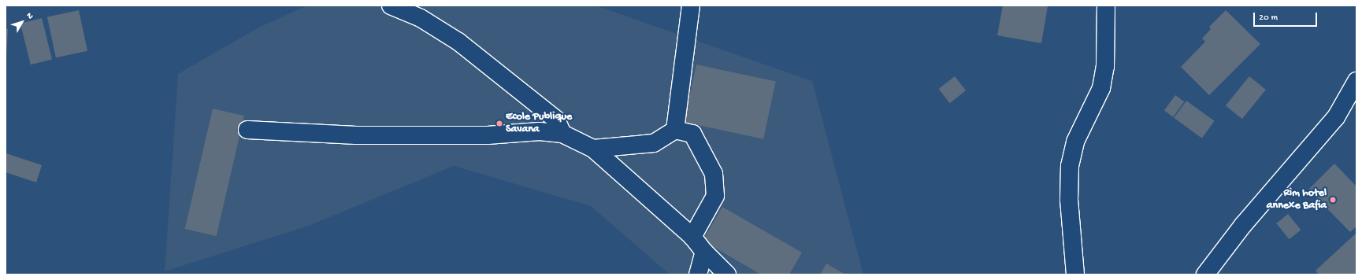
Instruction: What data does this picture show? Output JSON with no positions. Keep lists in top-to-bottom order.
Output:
{
  "places": ["Ecole Publique Savana", "Rim hotel annexe Bafia"],
  "scale_bar": "20 m",
  "north": "top right"
}
